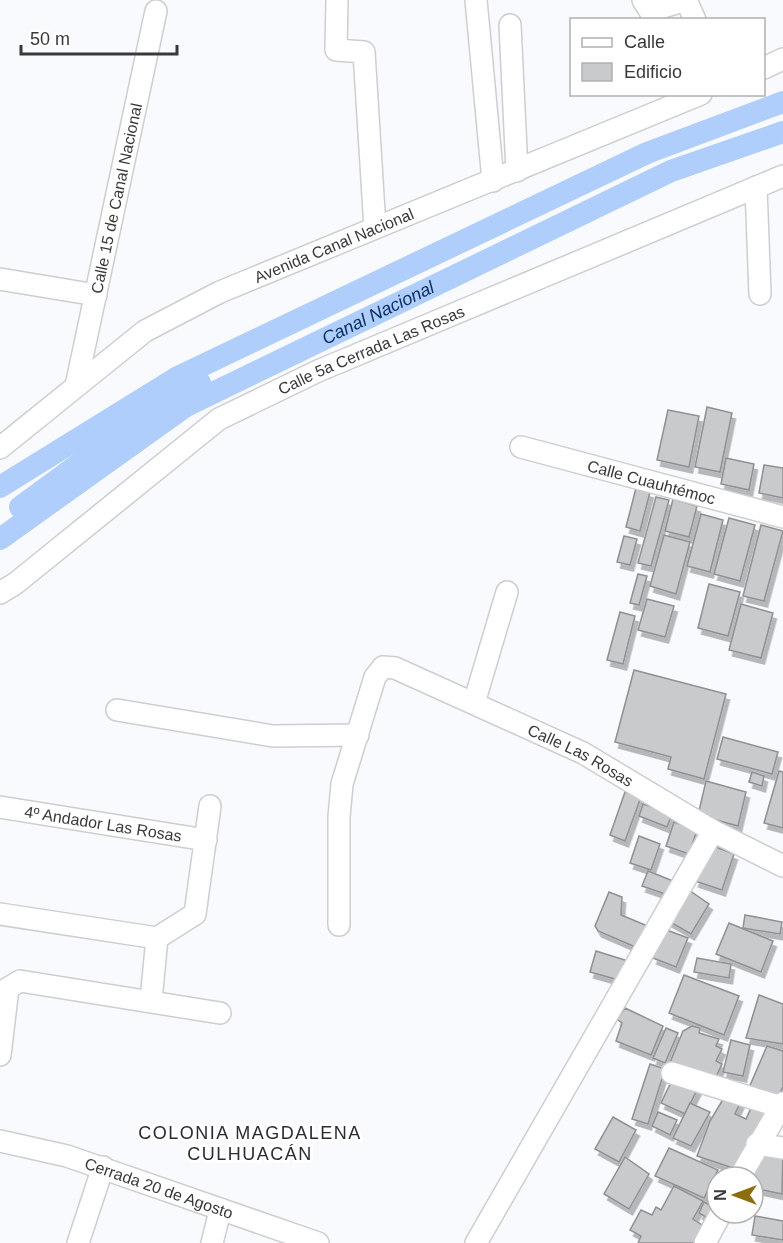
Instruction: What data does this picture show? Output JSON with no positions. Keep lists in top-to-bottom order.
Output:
{
  "streets": {
    "street": [
      "Calle 15 de Canal Nacional",
      "Avenida Canal Nacional",
      "Calle 5a Cerrada Las Rosas",
      "Calle Cuauhtémoc",
      "Calle Las Rosas",
      "4º Andador Las Rosas",
      "Cerrada 20 de Agosto"
    ]
  },
  "crossings": [
    ["Calle 15 de Canal Nacional", "Avenida Canal Nacional"]
  ],
  "districts": ["COLONIA MAGDALENA CULHUACÁN"],
  "water": ["Canal Nacional"],
  "legend": ["Calle", "Edificio"],
  "scale_bar": "50 m",
  "north": "left"
}
